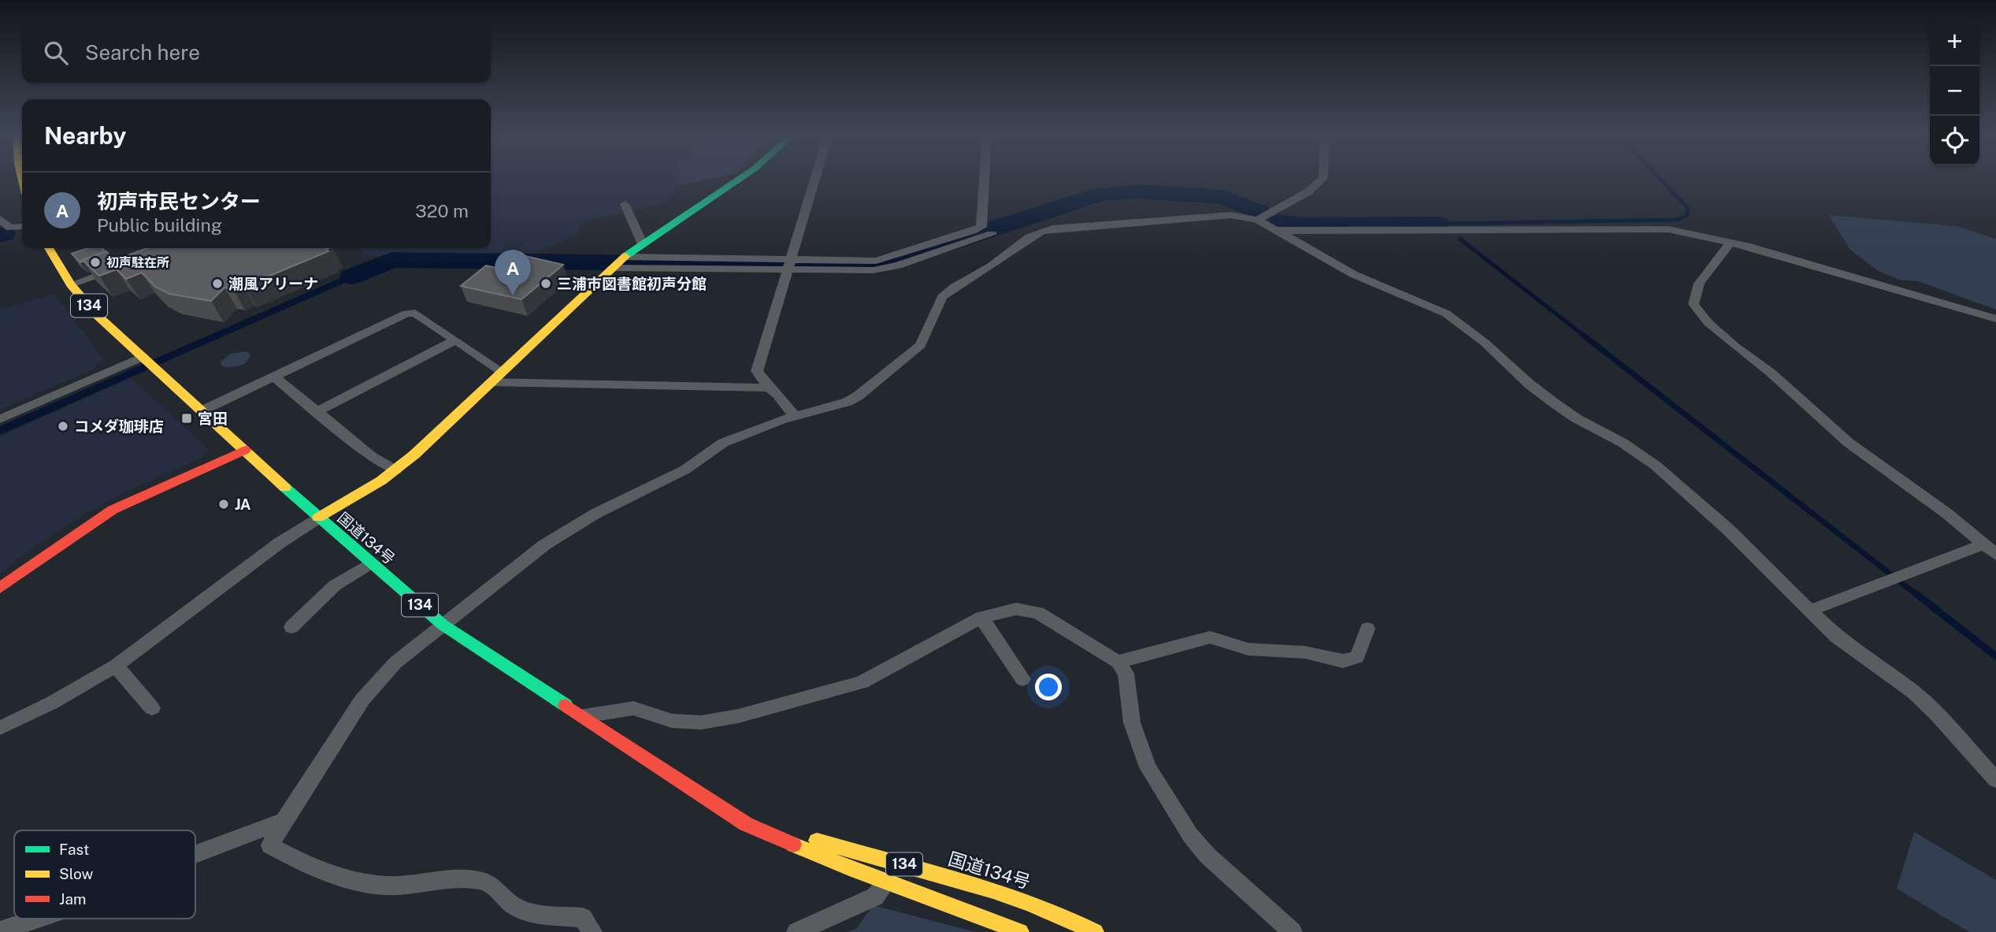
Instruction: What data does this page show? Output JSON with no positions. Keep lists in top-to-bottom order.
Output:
{
  "streets": {
    "main road": ["134", "国道134号"]
  },
  "places": {
    "other": [
      "初声駐在所",
      "潮風アリーナ",
      "三浦市図書館初声分館",
      "コメダ珈琲店",
      "JA"
    ],
    "transit": ["宮田"]
  },
  "legend": ["Fast", "Slow", "Jam"],
  "page": {
    "map_buttons": ["+", "−"],
    "search": "Search here",
    "heading": "Nearby",
    "list": [
      {
        "mark": "A",
        "name": "初声市民センター",
        "note": "Public building",
        "value": "320 m"
      }
    ],
    "pins": "A"
  }
}
